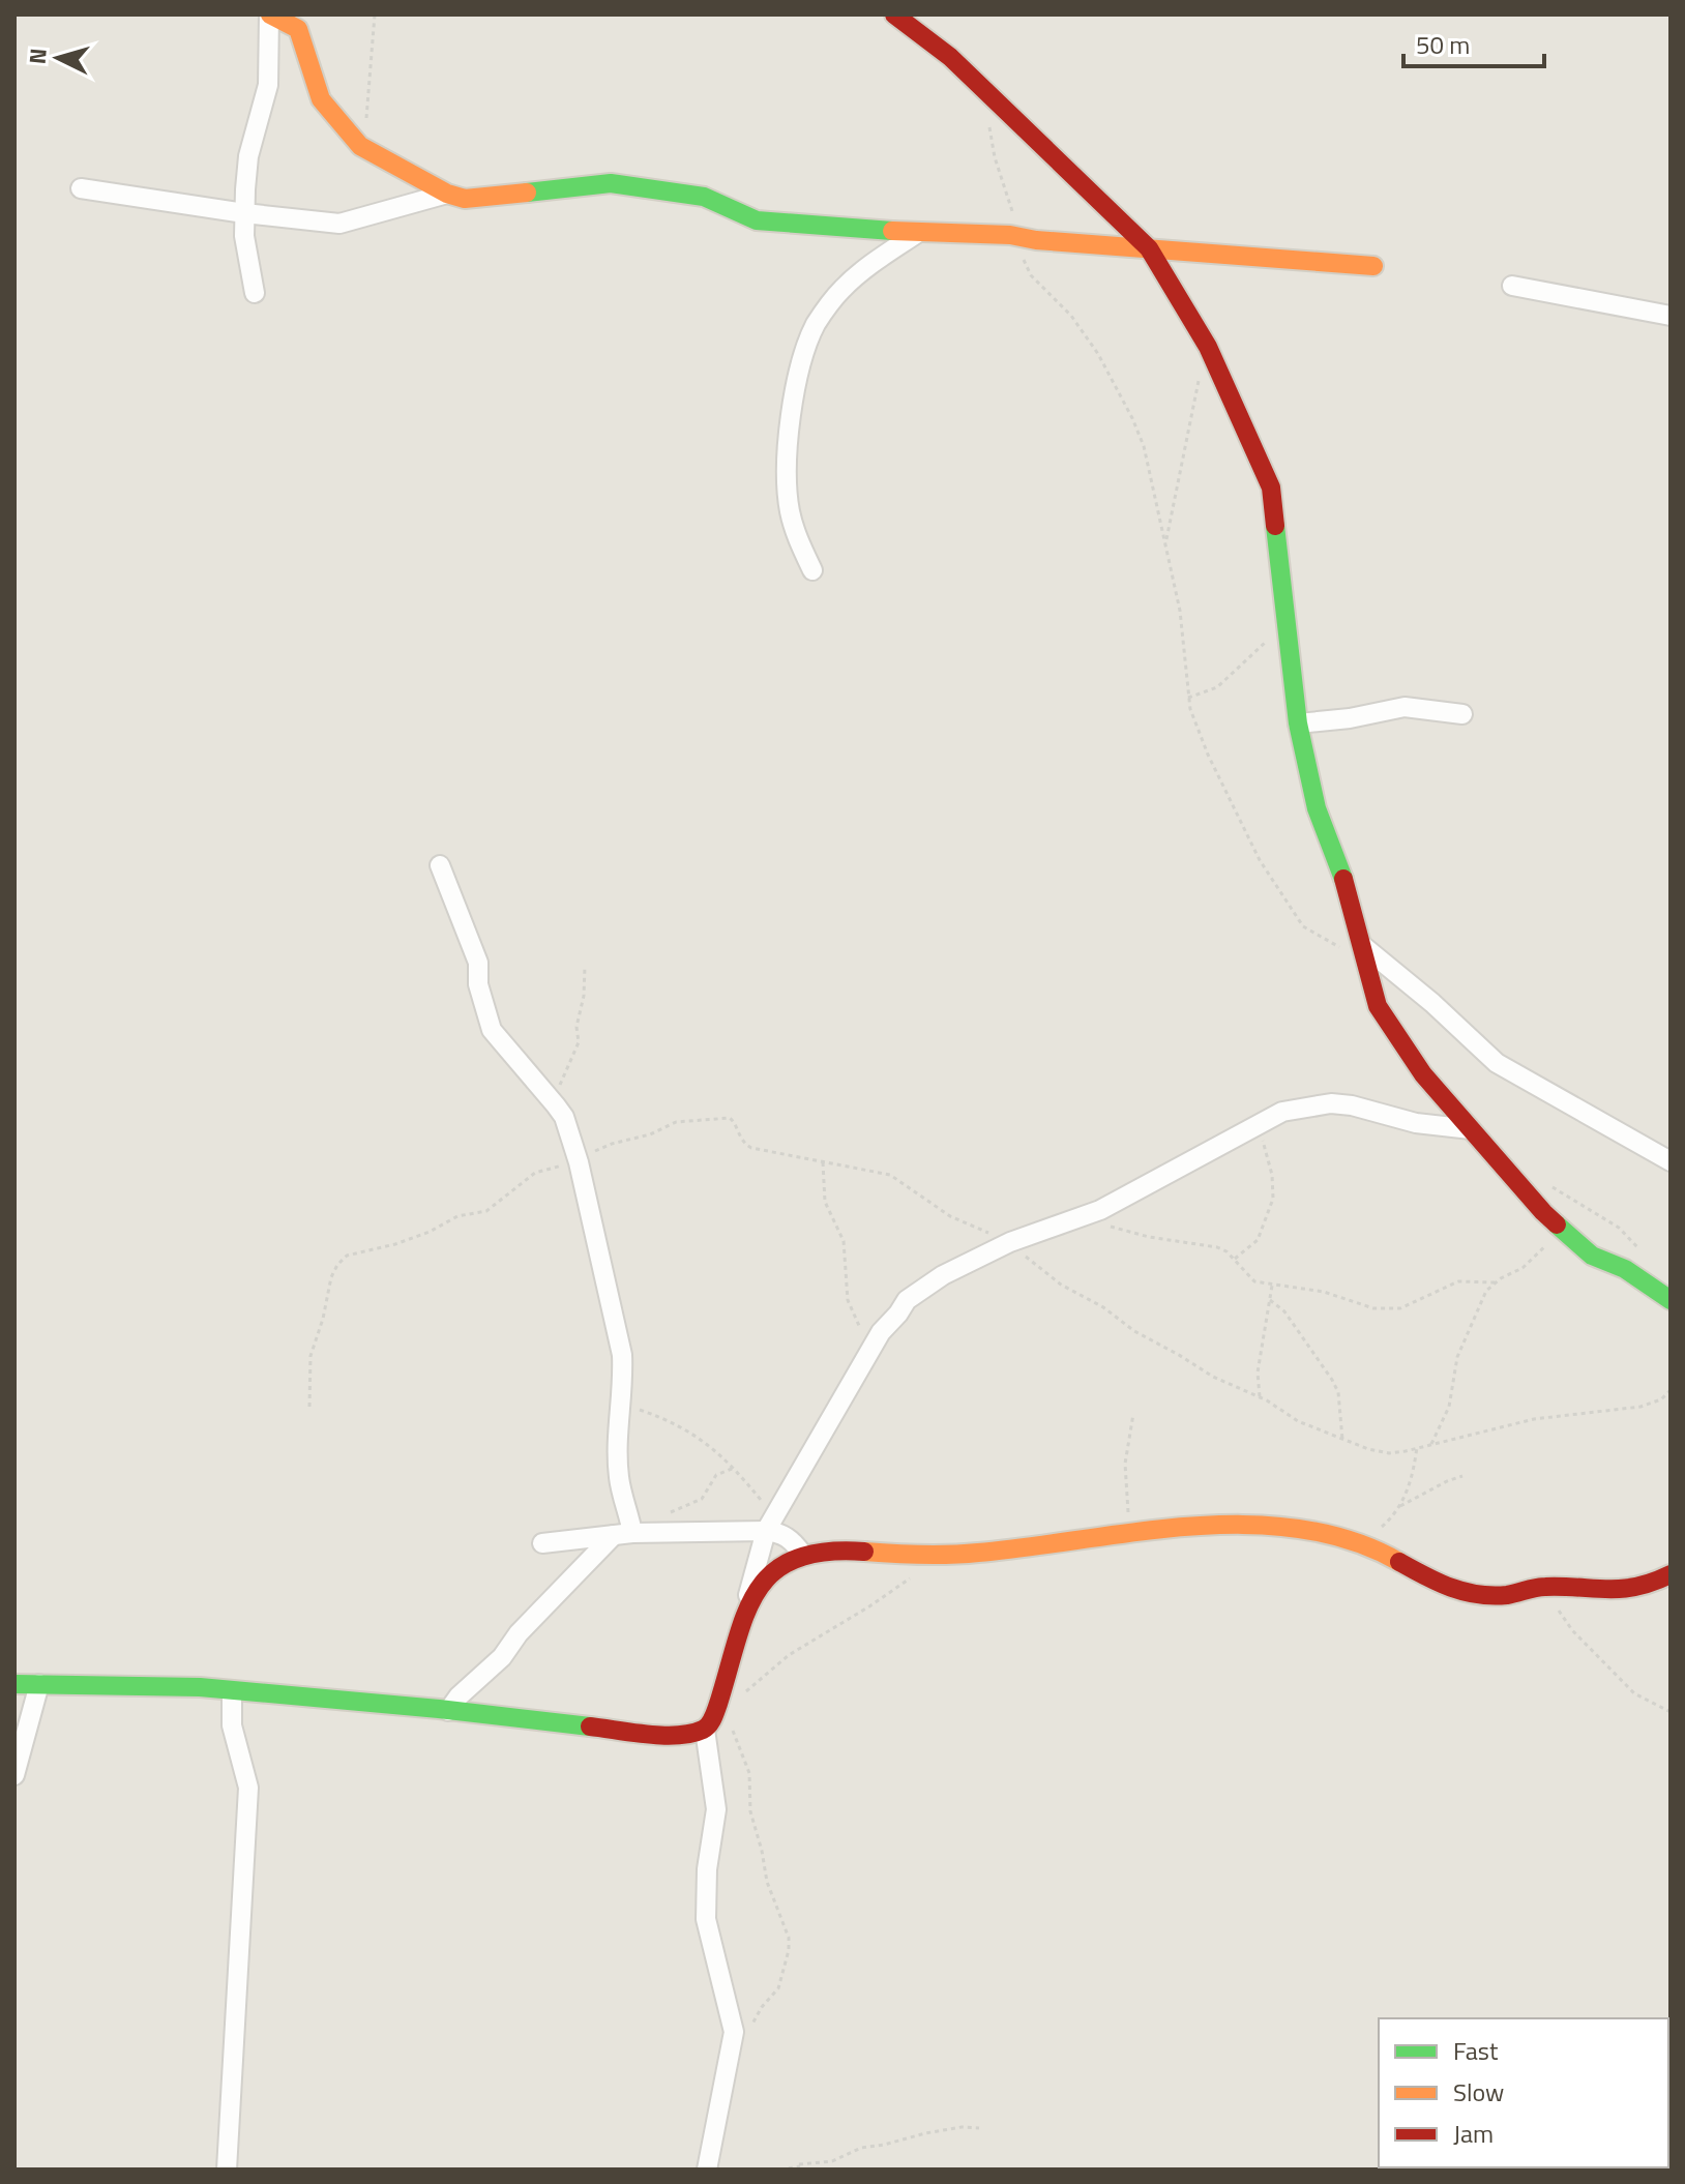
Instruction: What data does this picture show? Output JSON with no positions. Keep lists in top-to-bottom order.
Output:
{
  "legend": ["Fast", "Slow", "Jam"],
  "scale_bar": "50 m",
  "north": "left"
}
